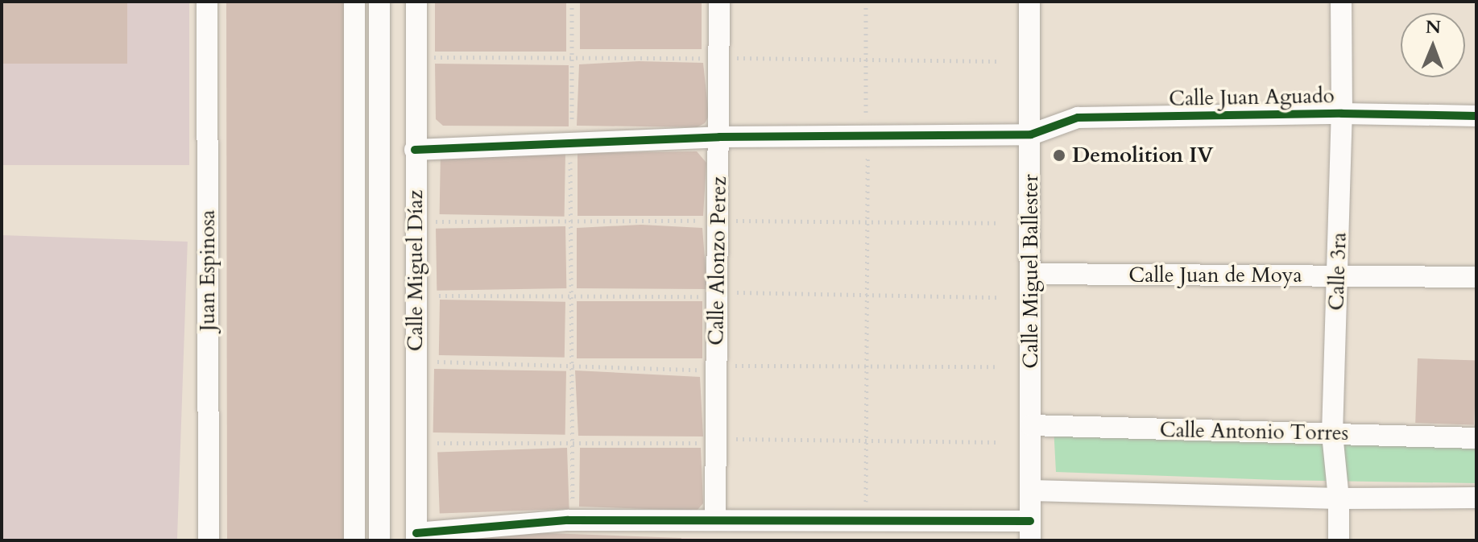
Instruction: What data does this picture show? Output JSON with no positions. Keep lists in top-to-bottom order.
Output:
{
  "streets": {
    "street": [
      "Calle Juan Aguado",
      "Calle Alonzo Perez",
      "Juan Espinosa",
      "Calle Miguel Díaz",
      "Calle Miguel Ballester",
      "Calle 3ra",
      "Calle Juan de Moya",
      "Calle Antonio Torres"
    ]
  },
  "crossings": [
    ["Calle Juan Aguado", "Calle Alonzo Perez"],
    ["Calle Juan Aguado", "Calle Miguel Díaz"],
    ["Calle Juan Aguado", "Calle Miguel Ballester"],
    ["Calle Juan Aguado", "Calle 3ra"],
    ["Calle Miguel Ballester", "Calle Juan de Moya"],
    ["Calle Miguel Ballester", "Calle Antonio Torres"],
    ["Calle 3ra", "Calle Juan de Moya"],
    ["Calle 3ra", "Calle Antonio Torres"]
  ],
  "places": ["Demolition IV"],
  "north": "top"
}
